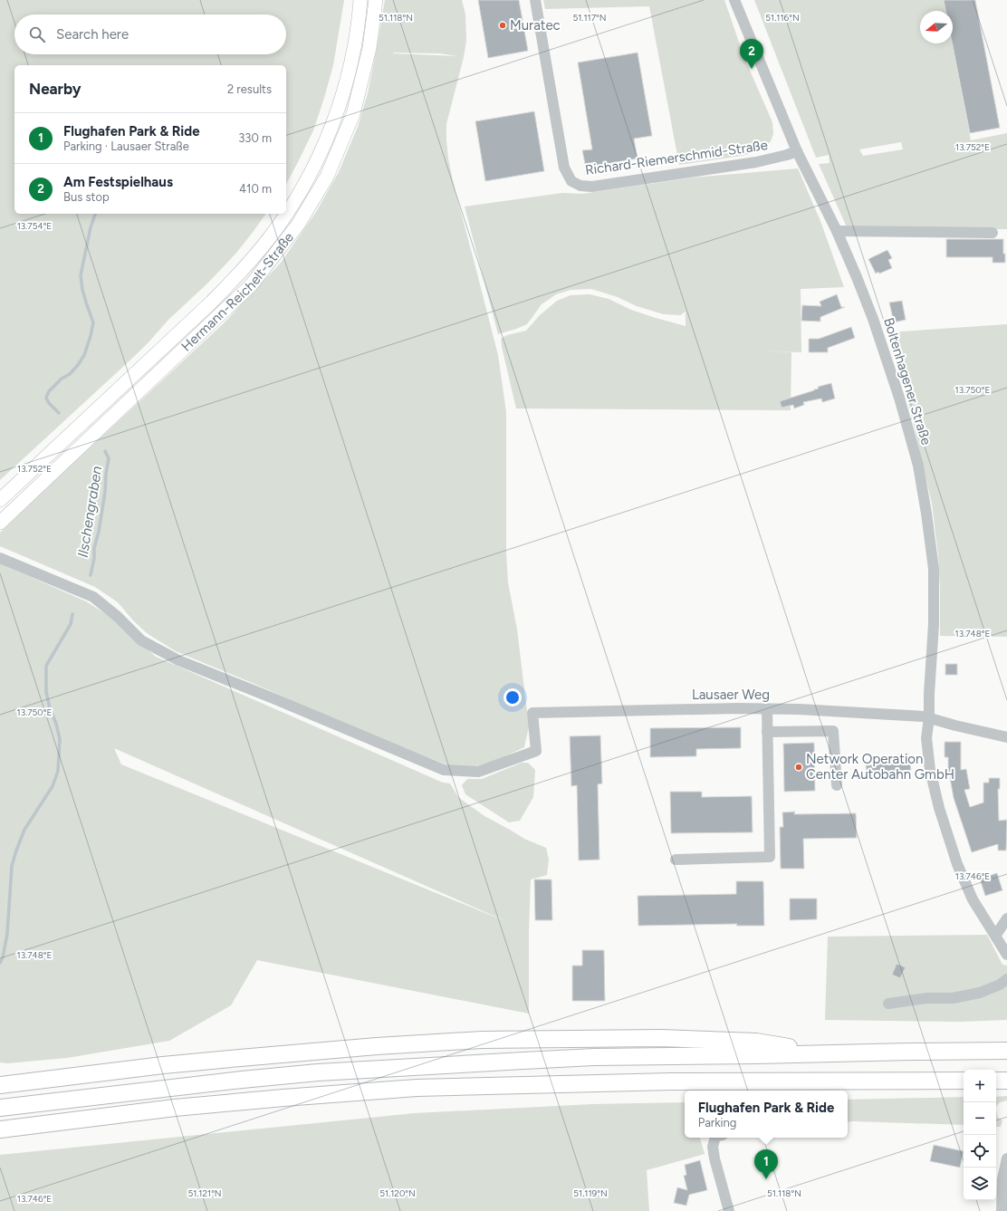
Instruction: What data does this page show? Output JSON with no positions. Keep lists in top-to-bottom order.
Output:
{
  "streets": {
    "main road": ["Hermann-Reichelt-Straße"],
    "street": ["Richard-Riemerschmid-Straße", "Boltenhagener Straße", "Lausaer Weg"]
  },
  "crossings": [
    ["Richard-Riemerschmid-Straße", "Boltenhagener Straße"],
    ["Boltenhagener Straße", "Lausaer Weg"]
  ],
  "water": ["Ilschengraben"],
  "places": ["Muratec", "Network Operation Center Autobahn GmbH"],
  "north": "left",
  "page": {
    "search": "Search here",
    "pins": ["2", "1"],
    "heading": ["Nearby", "2 results"],
    "list": [
      {
        "mark": "1",
        "name": "Flughafen Park & Ride",
        "note": "Parking · Lausaer Straße",
        "value": "330 m"
      },
      {
        "mark": "2",
        "name": "Am Festspielhaus",
        "note": "Bus stop",
        "value": "410 m"
      }
    ],
    "map_buttons": ["+", "−"],
    "popup": ["Flughafen Park & Ride", "Parking"]
  },
  "coordinates": [
    "51.118°N",
    "51.117°N",
    "51.116°N",
    "13.752°E",
    "13.754°E",
    "13.750°E",
    "13.748°E",
    "13.746°E",
    "51.121°N",
    "51.120°N",
    "51.119°N"
  ]
}
